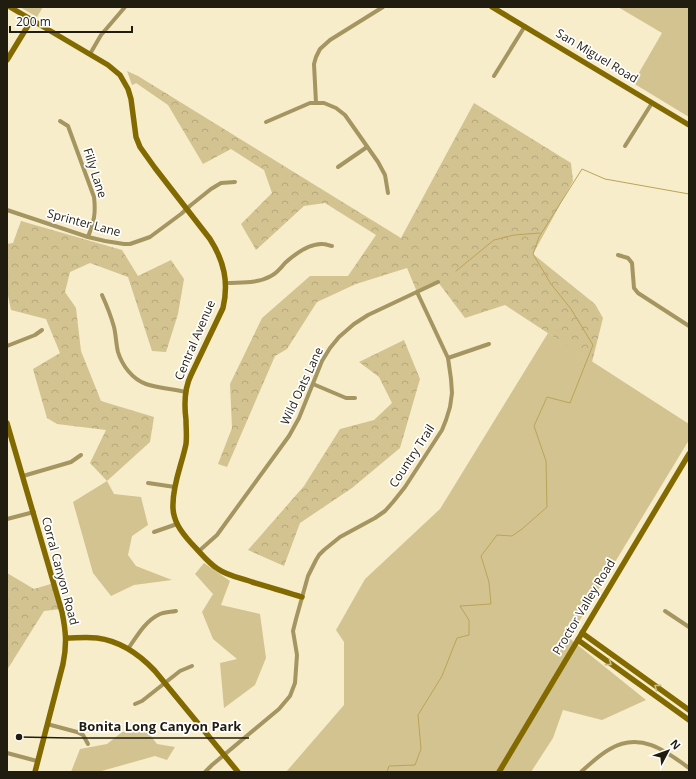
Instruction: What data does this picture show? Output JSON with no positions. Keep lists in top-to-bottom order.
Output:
{
  "streets": {
    "street": [
      "San Miguel Road",
      "Filly Lane",
      "Sprinter Lane",
      "Central Avenue",
      "Wild Oats Lane",
      "Country Trail",
      "Corral Canyon Road",
      "Proctor Valley Road"
    ]
  },
  "crossings": [
    ["Filly Lane", "Sprinter Lane"],
    ["Sprinter Lane", "Central Avenue"],
    ["Central Avenue", "Wild Oats Lane"],
    ["Central Avenue", "Country Trail"],
    ["Wild Oats Lane", "Country Trail"]
  ],
  "places": ["Bonita Long Canyon Park"],
  "scale_bar": "200 m",
  "north": "top right"
}
